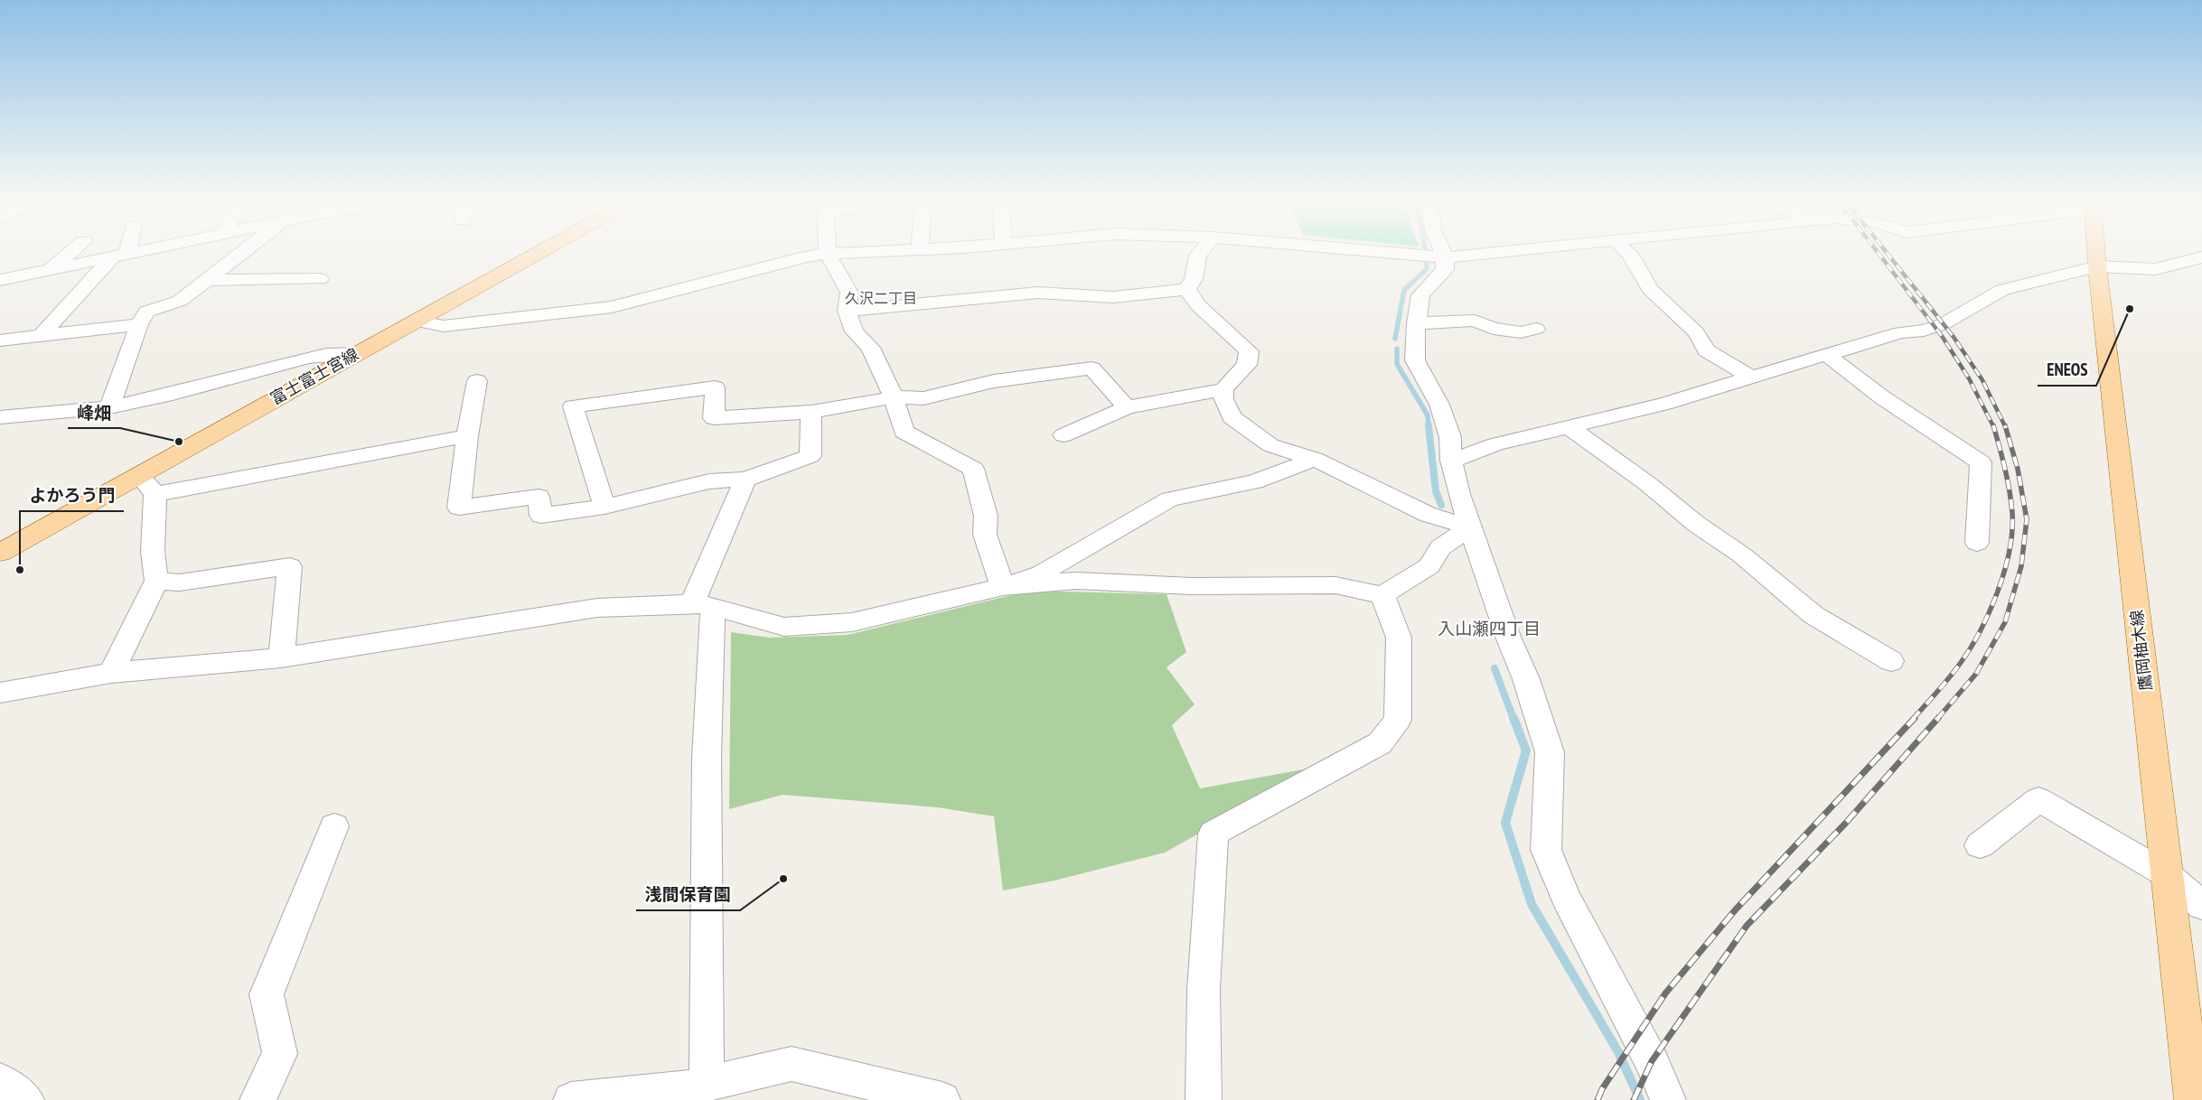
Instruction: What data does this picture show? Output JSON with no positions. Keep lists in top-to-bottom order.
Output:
{
  "streets": {
    "main road": ["富士富士宮線", "鷹岡柚木線"]
  },
  "districts": ["久沢二丁目", "入山瀬四丁目"],
  "places": [
    "ENEOS",
    "峰畑",
    "よかろう門",
    "浅間保育園"
  ]
}
